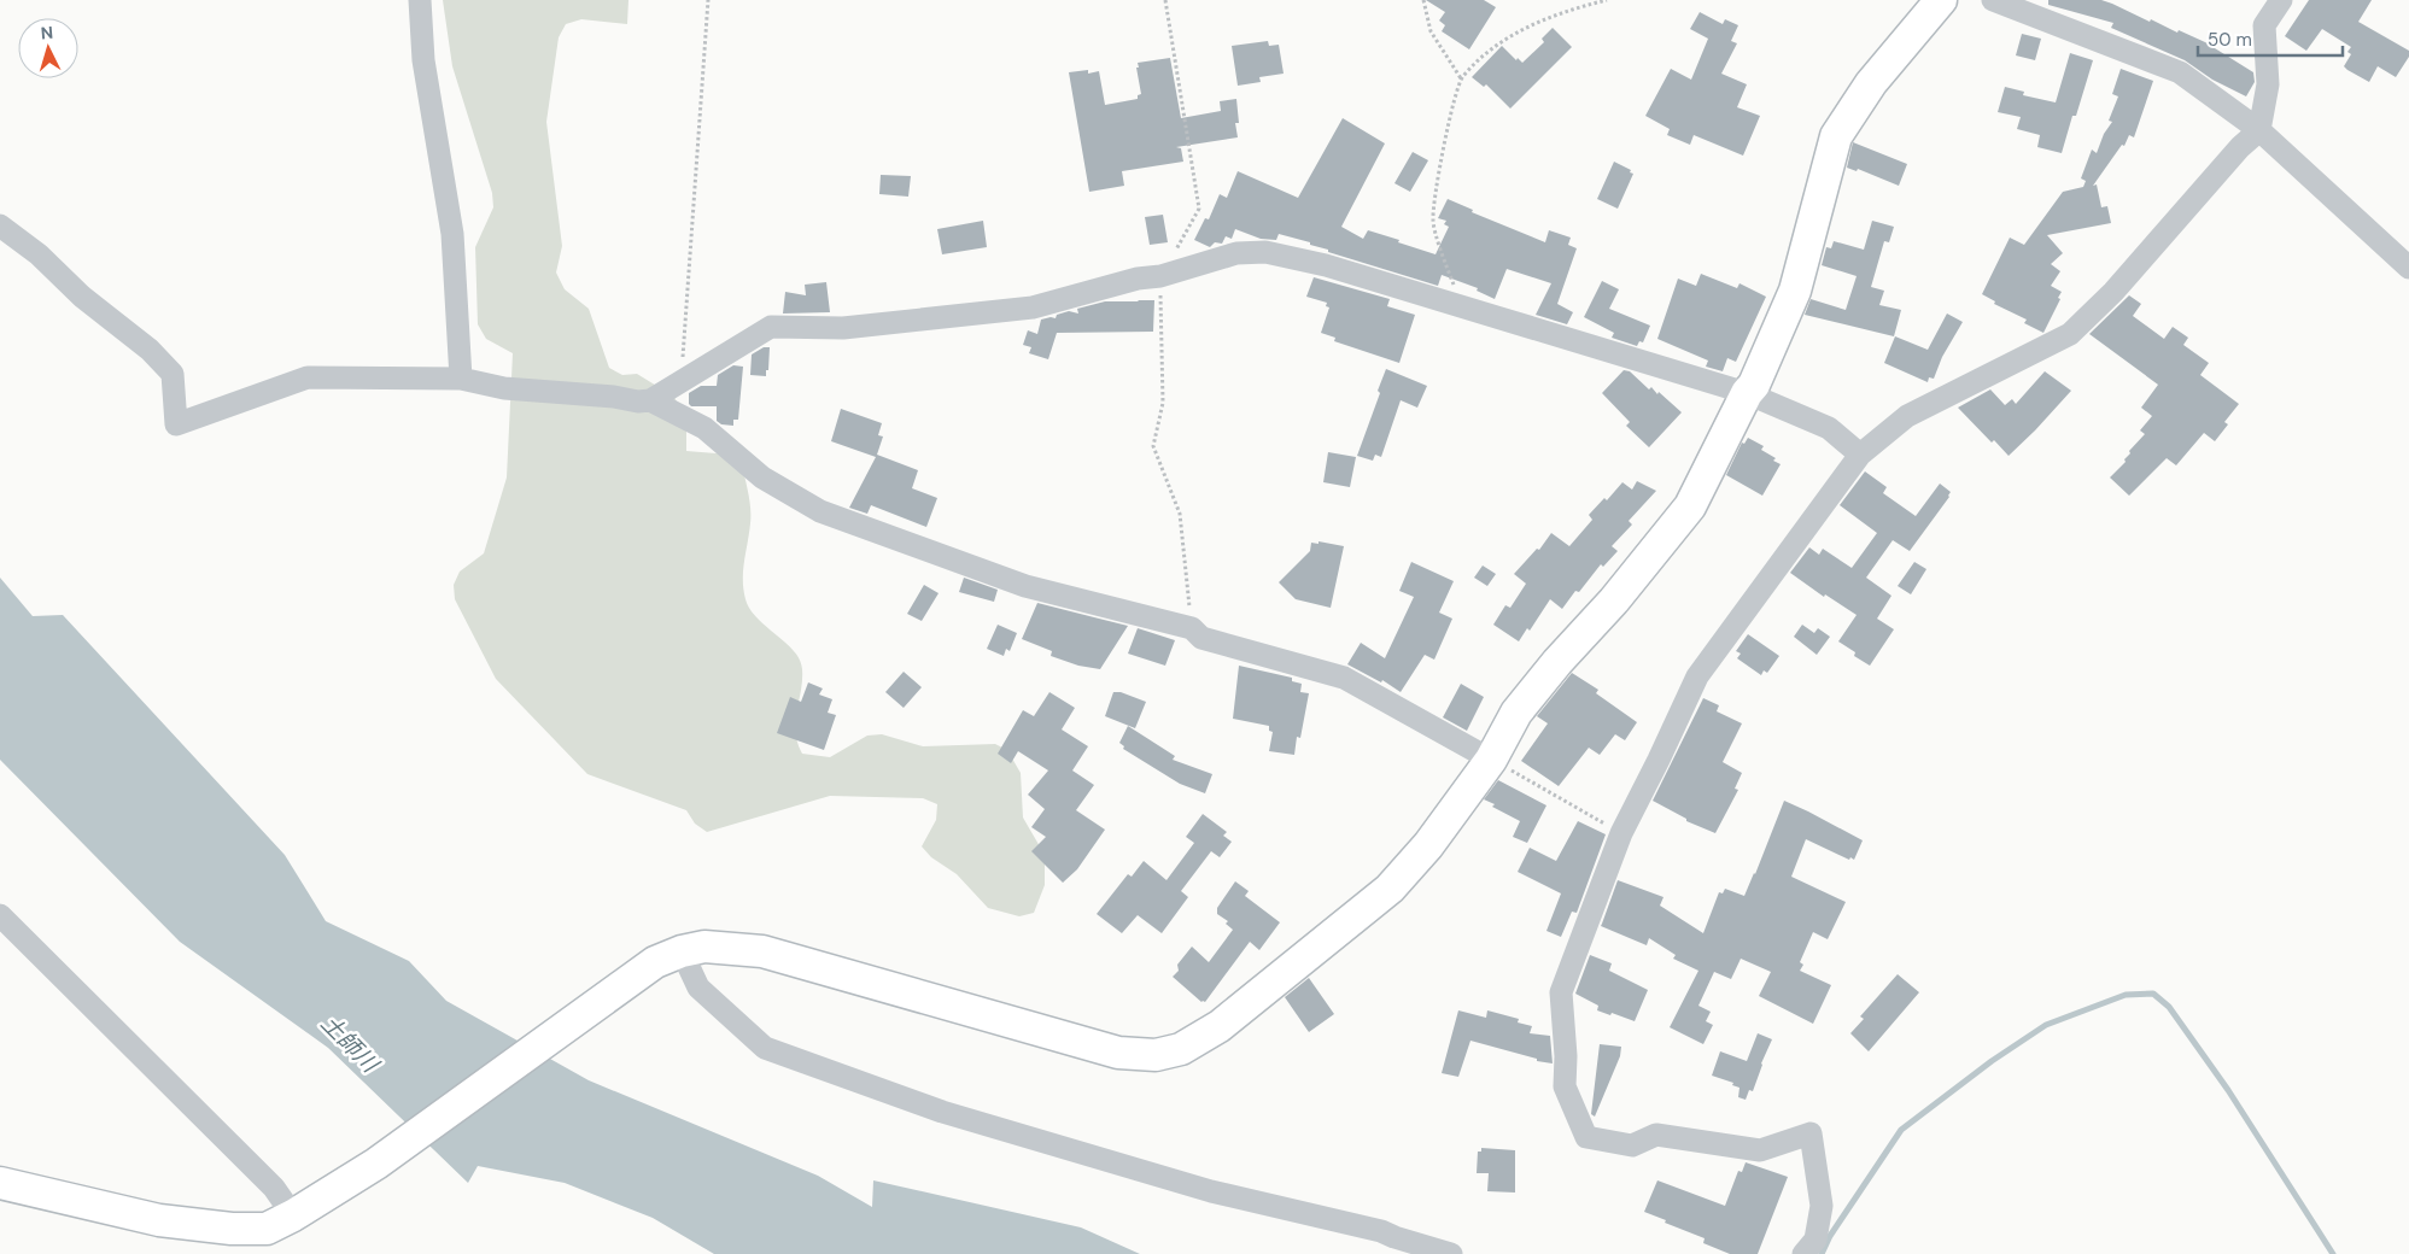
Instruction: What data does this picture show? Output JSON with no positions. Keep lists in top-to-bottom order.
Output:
{
  "water": ["土師川"],
  "scale_bar": "50 m",
  "north": "top"
}
